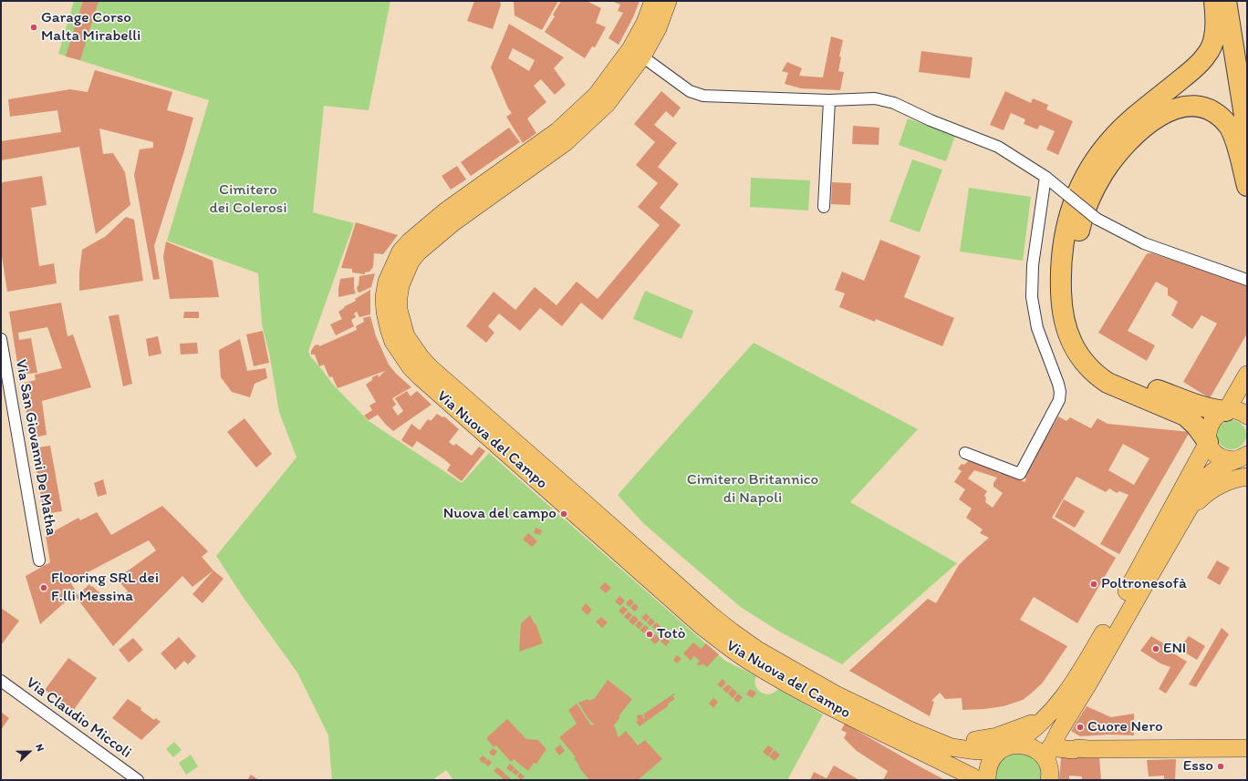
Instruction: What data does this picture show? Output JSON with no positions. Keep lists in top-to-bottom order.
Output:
{
  "streets": {
    "main road": ["Via Nuova del Campo"],
    "street": ["Via San Giovanni De Matha", "Via Claudio Miccoli"]
  },
  "parks": ["Cimitero dei Colerosi", "Cimitero Britannico di Napoli"],
  "places": [
    "Garage Corso Malta Mirabelli",
    "Nuova del campo",
    "Poltronesofà",
    "Flooring SRL dei F.lli Messina",
    "Totò",
    "ENI",
    "Cuore Nero",
    "Esso"
  ],
  "north": "right"
}
